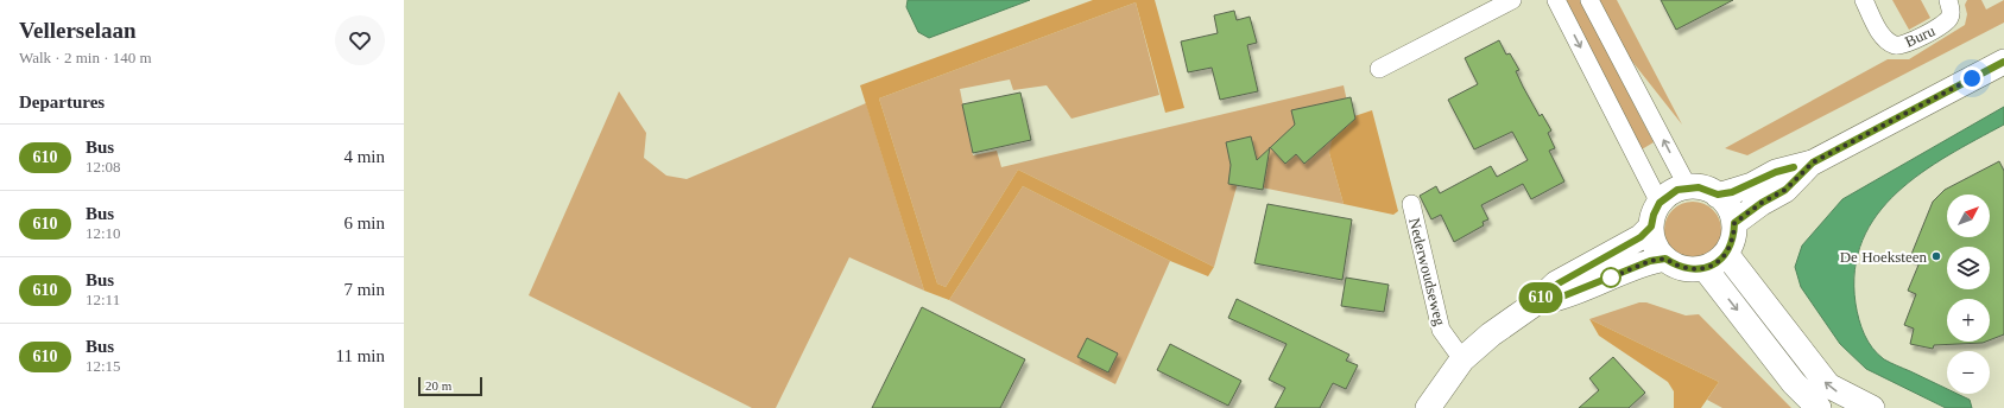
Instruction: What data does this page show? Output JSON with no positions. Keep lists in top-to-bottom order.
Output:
{
  "streets": {
    "street": ["Buru", "Nederwoudseweg"]
  },
  "places": ["De Hoeksteen"],
  "lines": ["bus line 610"],
  "scale_bar": "20 m",
  "north": "top right",
  "page": {
    "heading": [
      ["Vellerselaan", "Walk · 2 min · 140 m"],
      "Departures"
    ],
    "on_map": "610",
    "list": [
      {
        "mark": "610",
        "name": "Bus",
        "note": "12:08",
        "value": "4 min"
      },
      {
        "mark": "610",
        "name": "Bus",
        "note": "12:10",
        "value": "6 min"
      },
      {
        "mark": "610",
        "name": "Bus",
        "note": "12:11",
        "value": "7 min"
      },
      {
        "mark": "610",
        "name": "Bus",
        "note": "12:15",
        "value": "11 min"
      }
    ],
    "map_buttons": ["+", "−"],
    "scale": "20 m"
  }
}
